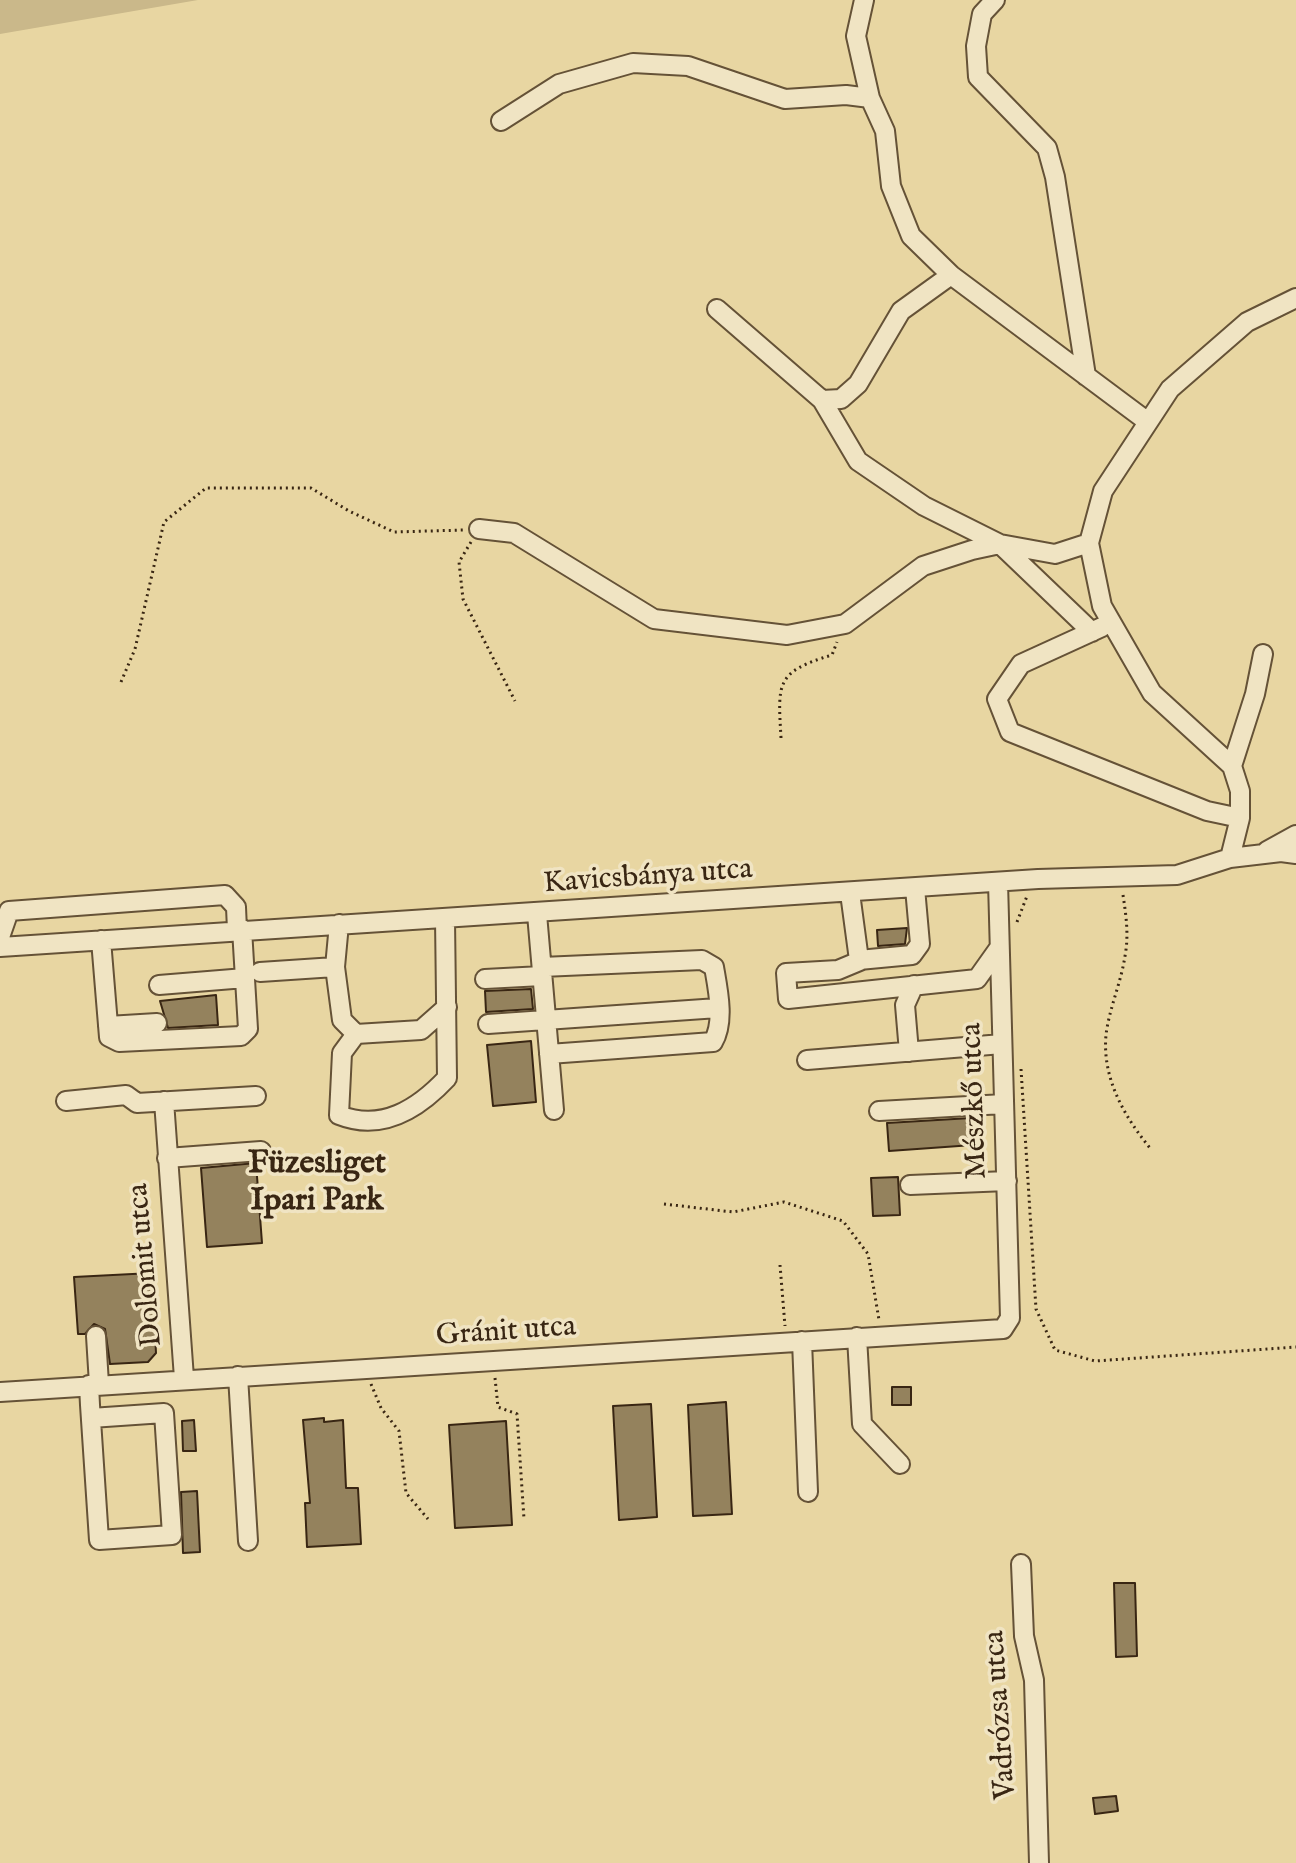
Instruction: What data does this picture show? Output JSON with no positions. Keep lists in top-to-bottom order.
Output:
{
  "streets": {
    "street": [
      "Kavicsbánya utca",
      "Mészkő utca",
      "Dolomit utca",
      "Gránit utca",
      "Vadrózsa utca"
    ]
  },
  "crossings": [
    ["Kavicsbánya utca", "Mészkő utca"],
    ["Mészkő utca", "Gránit utca"],
    ["Dolomit utca", "Gránit utca"]
  ],
  "districts": ["Füzesliget Ipari Park"]
}
